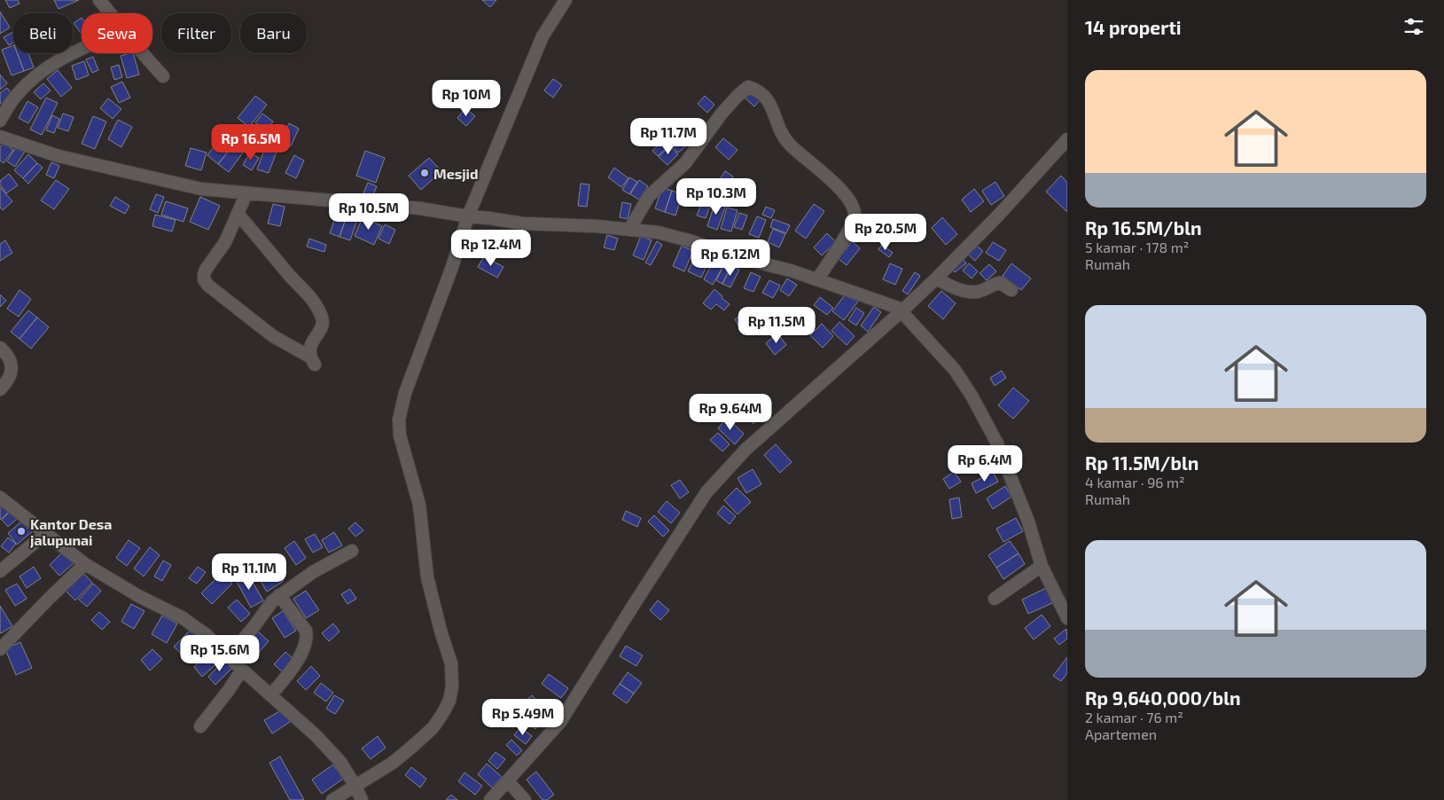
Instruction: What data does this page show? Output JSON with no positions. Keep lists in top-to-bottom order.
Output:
{
  "places": ["Mesjid", "Kantor Desa jalupunai"],
  "page": {
    "heading": "14 properti",
    "chip": [
      "Beli",
      "Sewa",
      "Filter",
      "Baru"
    ],
    "list": [
      {
        "name": "Rp 16.5M/bln",
        "note": "5 kamar · 178 m² · Rumah"
      },
      {
        "name": "Rp 11.5M/bln",
        "note": "4 kamar · 96 m² · Rumah"
      },
      {
        "name": "Rp 9,640,000/bln",
        "note": "2 kamar · 76 m² · Apartemen"
      }
    ],
    "price": [
      "Rp 10M",
      "Rp 11.7M",
      "Rp 16.5M",
      "Rp 10.3M",
      "Rp 10.5M",
      "Rp 20.5M",
      "Rp 12.4M",
      "Rp 6.12M",
      "Rp 11.5M",
      "Rp 9.64M",
      "Rp 6.4M",
      "Rp 11.1M",
      "Rp 15.6M",
      "Rp 5.49M"
    ]
  }
}
